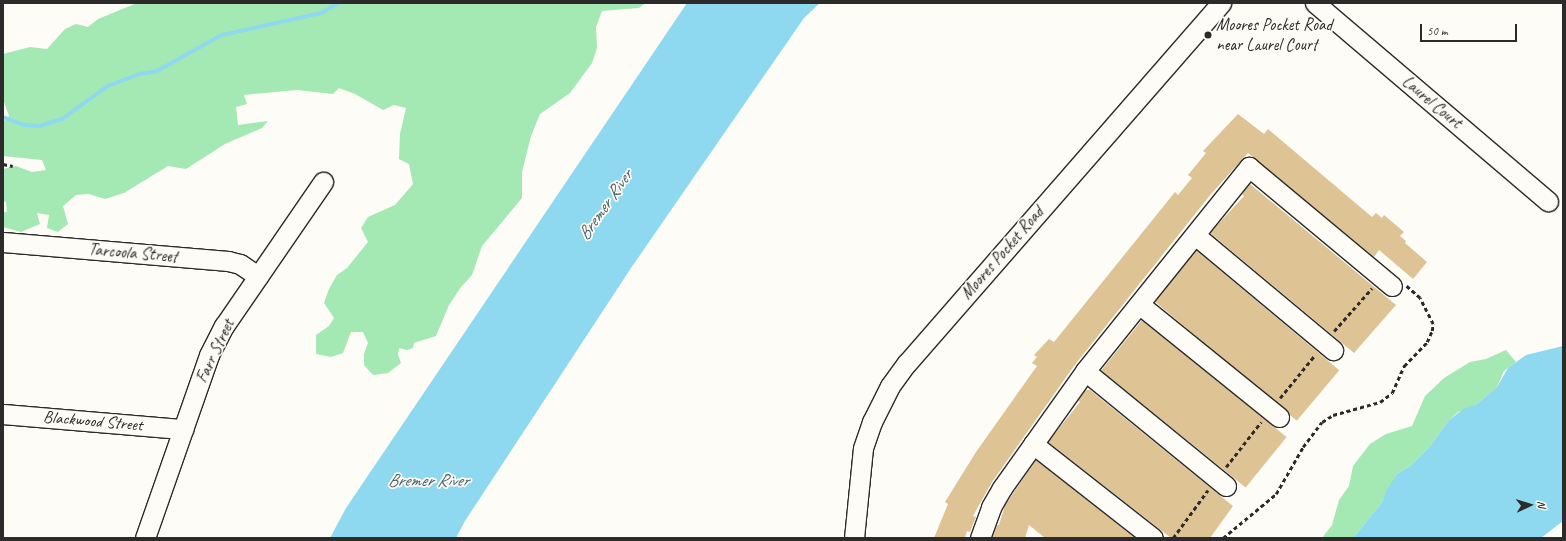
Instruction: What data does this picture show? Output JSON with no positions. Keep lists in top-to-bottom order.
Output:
{
  "streets": {
    "street": [
      "Laurel Court",
      "Tarcoola Street",
      "Moores Pocket Road",
      "Farr Street",
      "Blackwood Street"
    ]
  },
  "crossings": [
    ["Tarcoola Street", "Farr Street"],
    ["Farr Street", "Blackwood Street"]
  ],
  "water": ["Bremer River"],
  "places": ["Moores Pocket Road near Laurel Court"],
  "scale_bar": "50 m",
  "north": "right"
}
